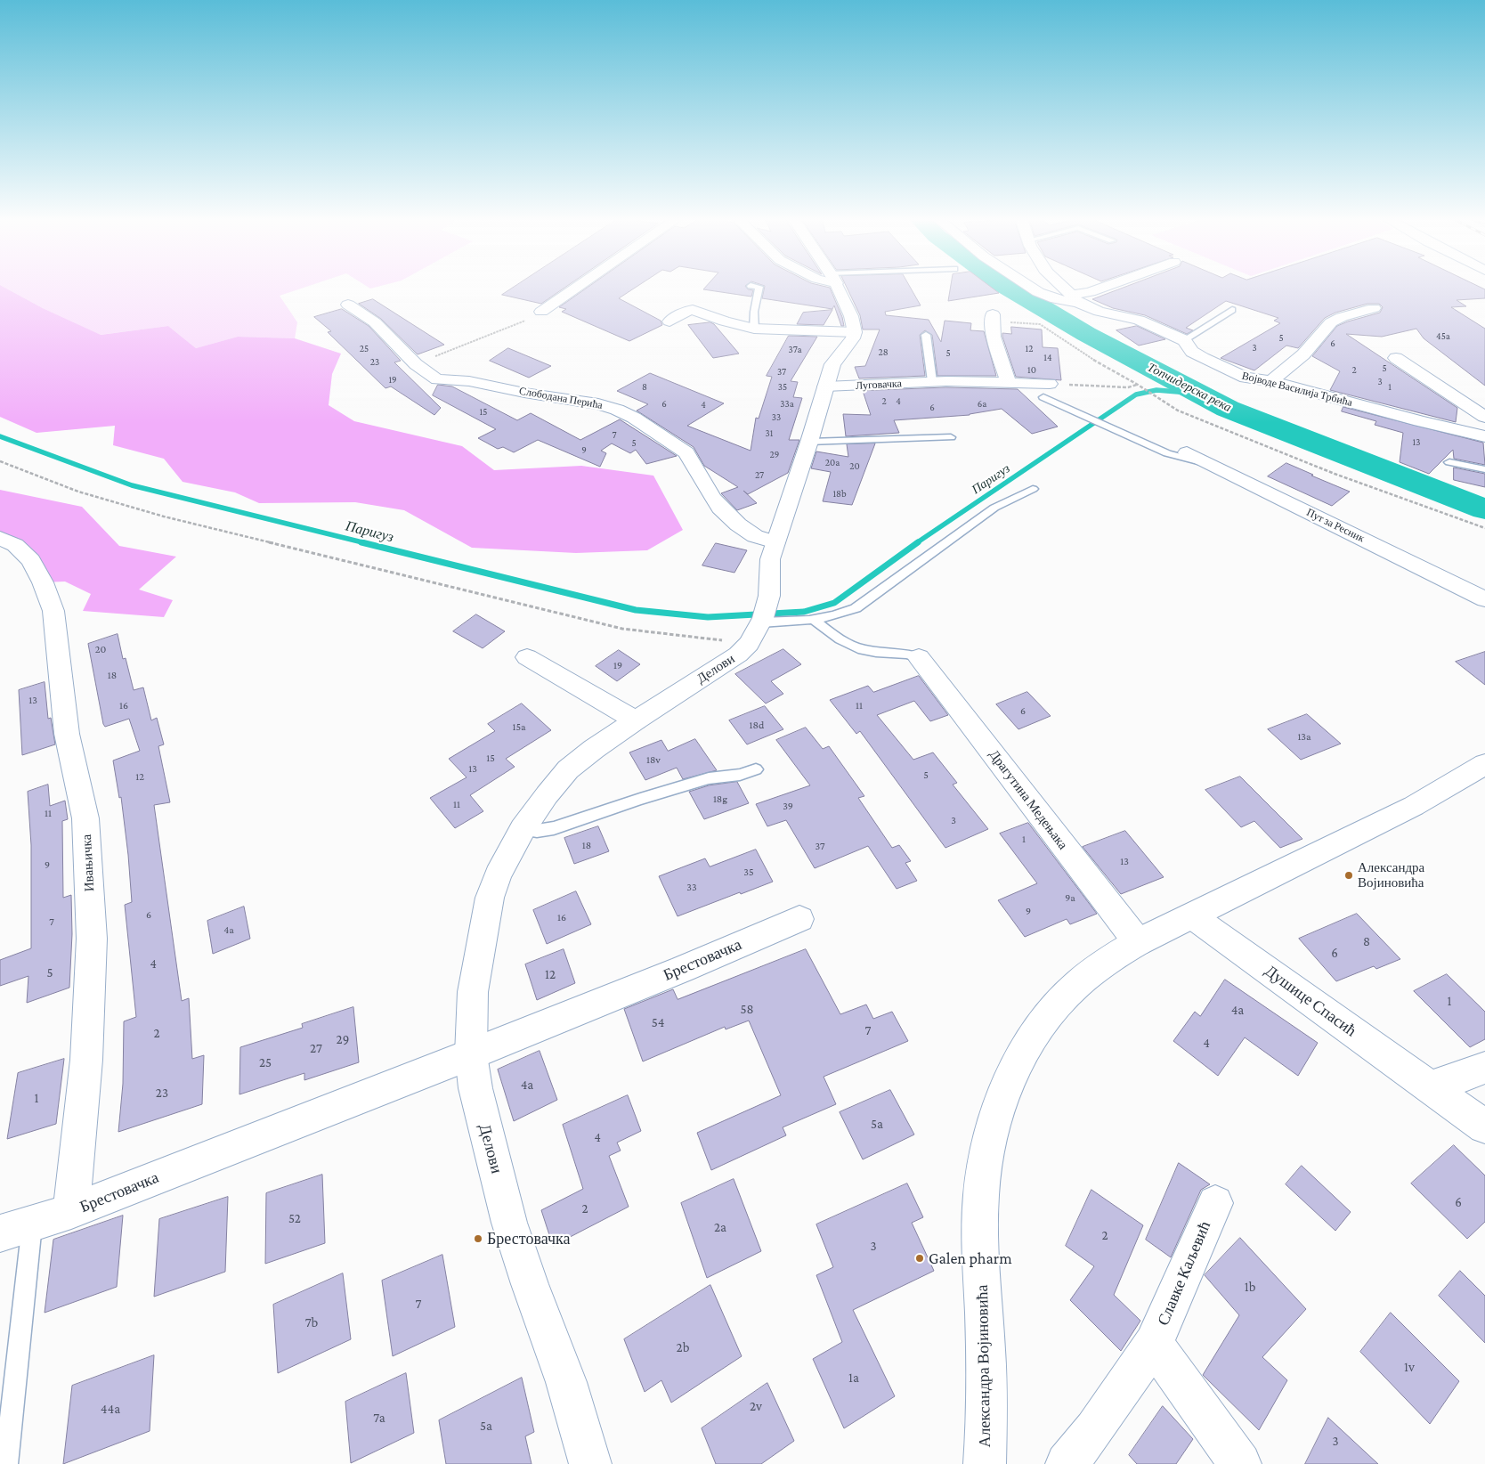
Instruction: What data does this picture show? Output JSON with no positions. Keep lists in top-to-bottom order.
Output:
{
  "streets": {
    "street": [
      "Луговачка",
      "Војводе Василија Трбића",
      "Слободана Перића",
      "Пут за Ресник",
      "Делови",
      "Драгутина Медењака",
      "Ивањичка",
      "Брестовачка",
      "Душице Спасић",
      "Славке Каљевић",
      "Александра Војиновића"
    ]
  },
  "crossings": [
    ["Луговачка", "Делови"],
    ["Слободана Перића", "Делови"],
    ["Делови", "Брестовачка"],
    ["Драгутина Медењака", "Александра Војиновића"],
    ["Ивањичка", "Брестовачка"],
    ["Душице Спасић", "Александра Војиновића"]
  ],
  "water": ["Топчидерска река", "Паригуз"],
  "places": ["Александра Војиновића", "Брестовачка", "Galen pharm"],
  "house_numbers": [
    "45a",
    "5",
    "6",
    "3",
    "25",
    "12",
    "37a",
    "28",
    "5",
    "14",
    "23",
    "5",
    "10",
    "2",
    "37",
    "19",
    "3",
    "8",
    "35",
    "1",
    "2",
    "4",
    "6",
    "33a",
    "6a",
    "4",
    "6",
    "15",
    "33",
    "31",
    "7",
    "13",
    "5",
    "9",
    "29",
    "20a",
    "20",
    "27",
    "18b",
    "20",
    "19",
    "18",
    "13",
    "16",
    "11",
    "6",
    "18d",
    "15a",
    "13a",
    "15",
    "18v",
    "13",
    "5",
    "12",
    "18g",
    "11",
    "39",
    "11",
    "3",
    "1",
    "18",
    "37",
    "13",
    "9",
    "35",
    "33",
    "9a",
    "9",
    "6",
    "16",
    "7",
    "4a",
    "8",
    "6",
    "4",
    "5",
    "12",
    "1",
    "58",
    "4a",
    "54",
    "7",
    "2",
    "29",
    "4",
    "27",
    "25",
    "4a",
    "23",
    "1",
    "5a",
    "4",
    "6",
    "2",
    "52",
    "2a",
    "2",
    "3",
    "1b",
    "7",
    "7b",
    "2b",
    "1v",
    "1a",
    "2v",
    "44a",
    "7a",
    "5a",
    "3"
  ]
}
